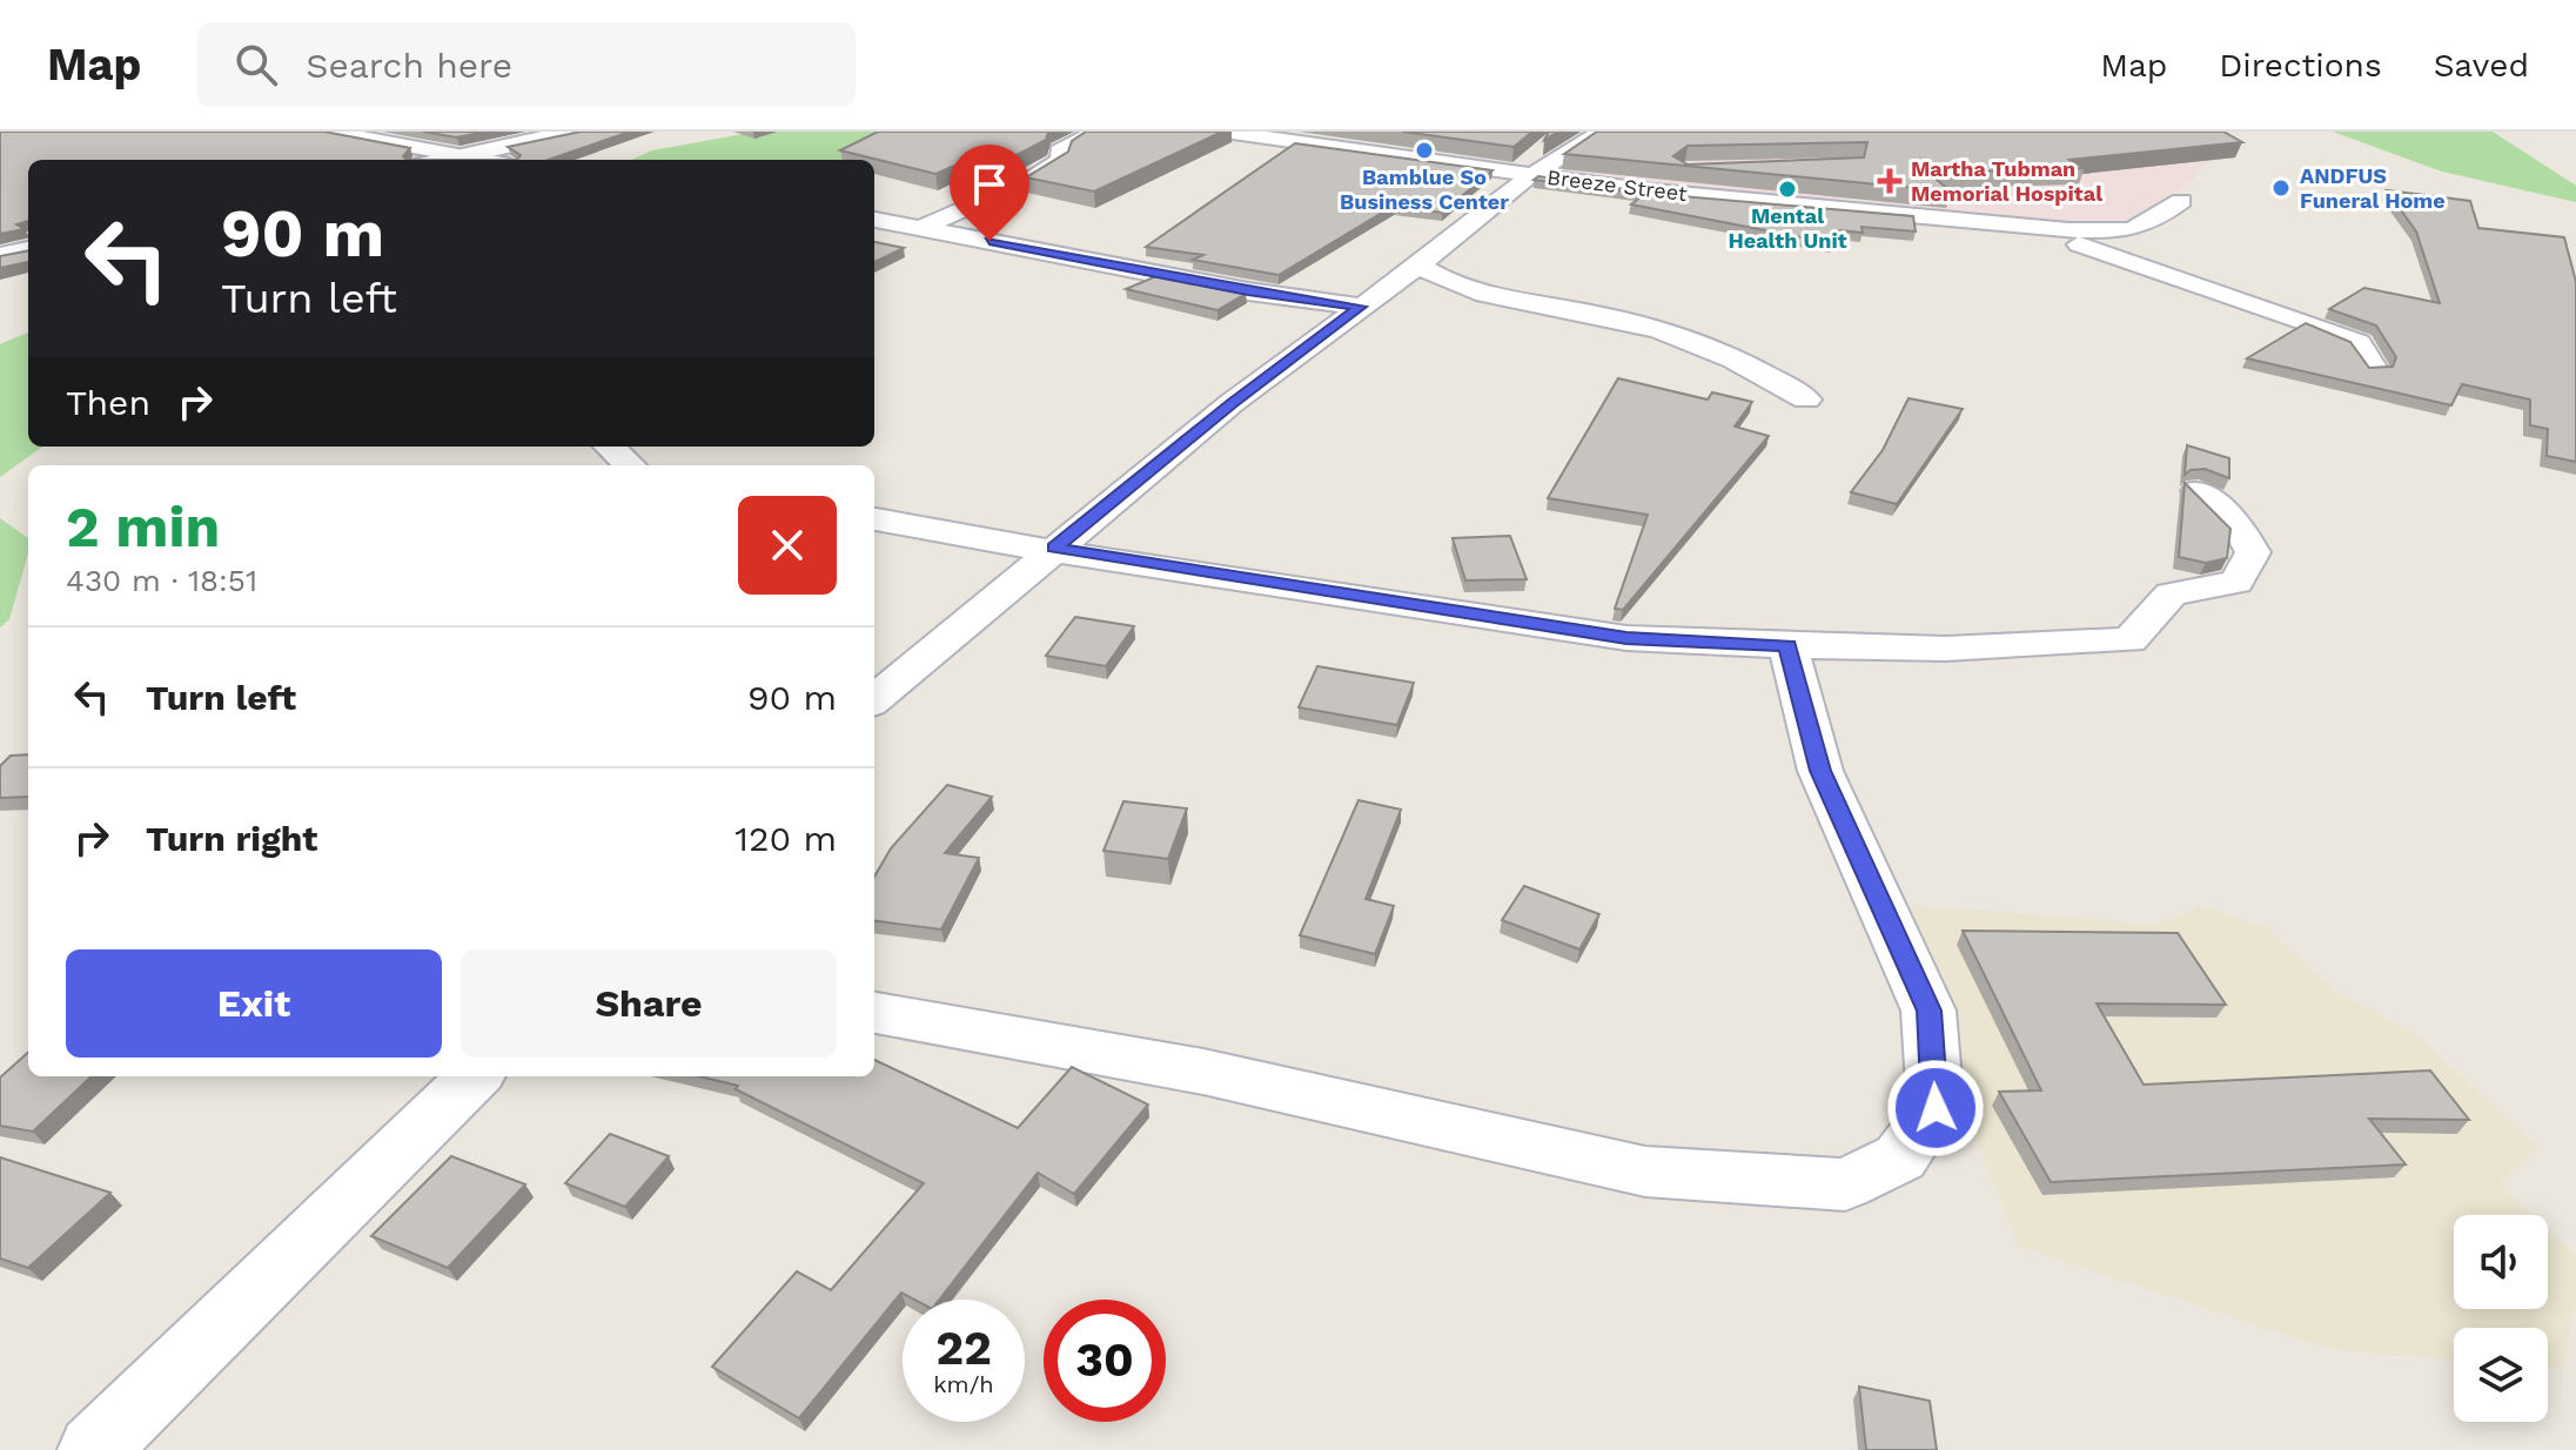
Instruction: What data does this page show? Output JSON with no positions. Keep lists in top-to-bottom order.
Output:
{
  "streets": {
    "street": ["Breeze Street"]
  },
  "places": {
    "other": ["Bamblue So Business Center", "ANDFUS Funeral Home", "Mental Health Unit"],
    "health": ["Martha Tubman Memorial Hospital"]
  },
  "page": {
    "header": "Map",
    "search": "Search here",
    "nav": ["Map", "Directions", "Saved"],
    "turn": ["90 m", "Turn left"],
    "then": "Then",
    "heading": ["2 min", "430 m · 18:51"],
    "list": [
      {
        "name": "Turn left",
        "value": "90 m"
      },
      {
        "name": "Turn right",
        "value": "120 m"
      }
    ],
    "buttons": ["Exit", "Share"],
    "speed": "22 km/h",
    "limit": "30"
  }
}
